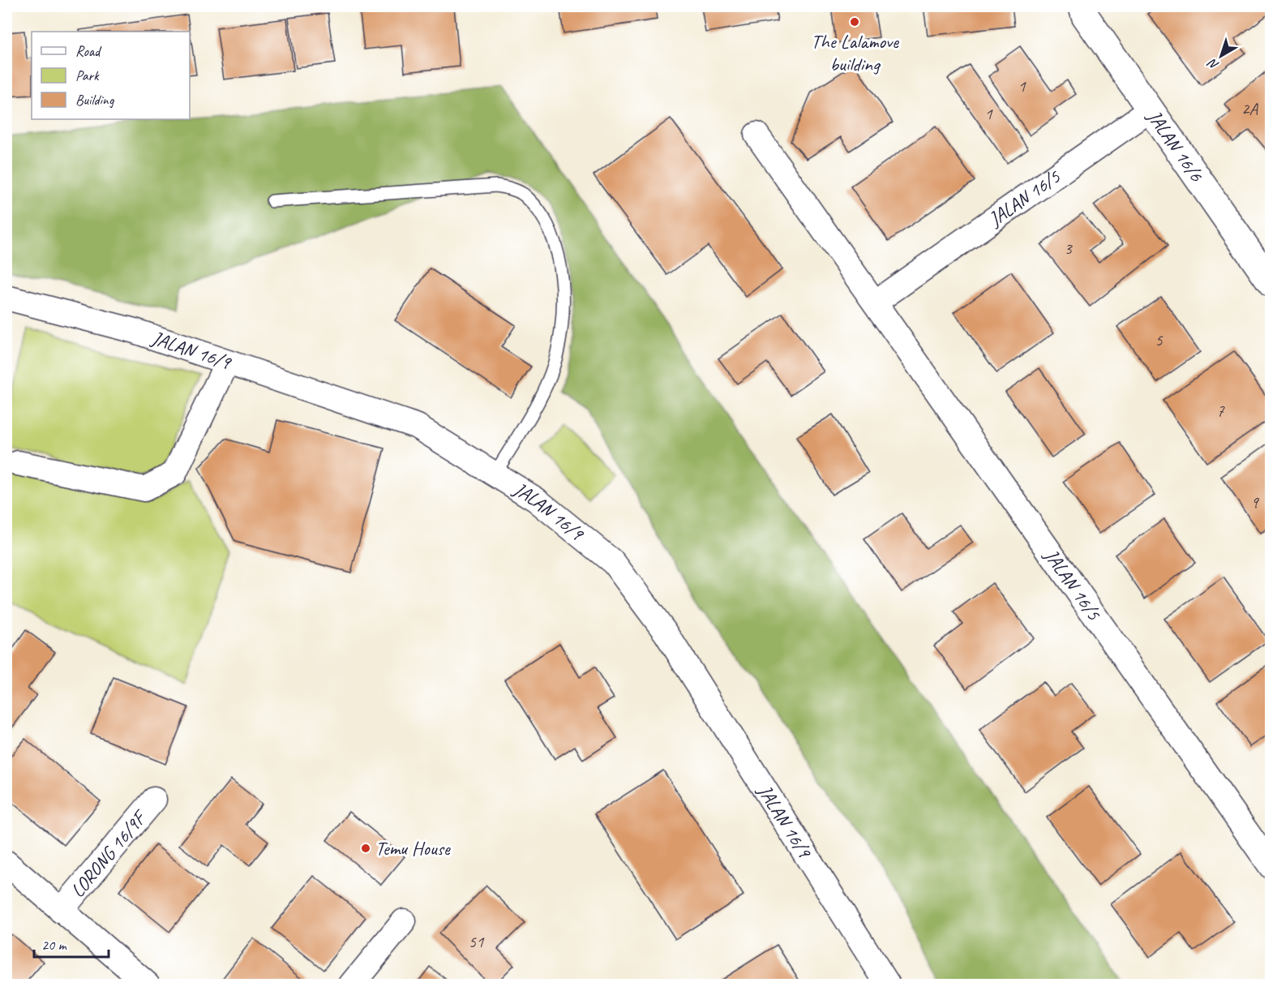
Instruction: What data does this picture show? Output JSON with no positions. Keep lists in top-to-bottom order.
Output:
{
  "streets": {
    "street": [
      "JALAN 16/6",
      "JALAN 16/5",
      "JALAN 16/9",
      "LORONG 16/9F"
    ]
  },
  "crossings": [
    ["JALAN 16/6", "JALAN 16/5"]
  ],
  "places": ["The Lalamove building", "Temu House"],
  "house_numbers": [
    "1",
    "2A",
    "1",
    "3",
    "5",
    "7",
    "9",
    "51"
  ],
  "legend": ["Road", "Park", "Building"],
  "scale_bar": "20 m",
  "north": "bottom left"
}
